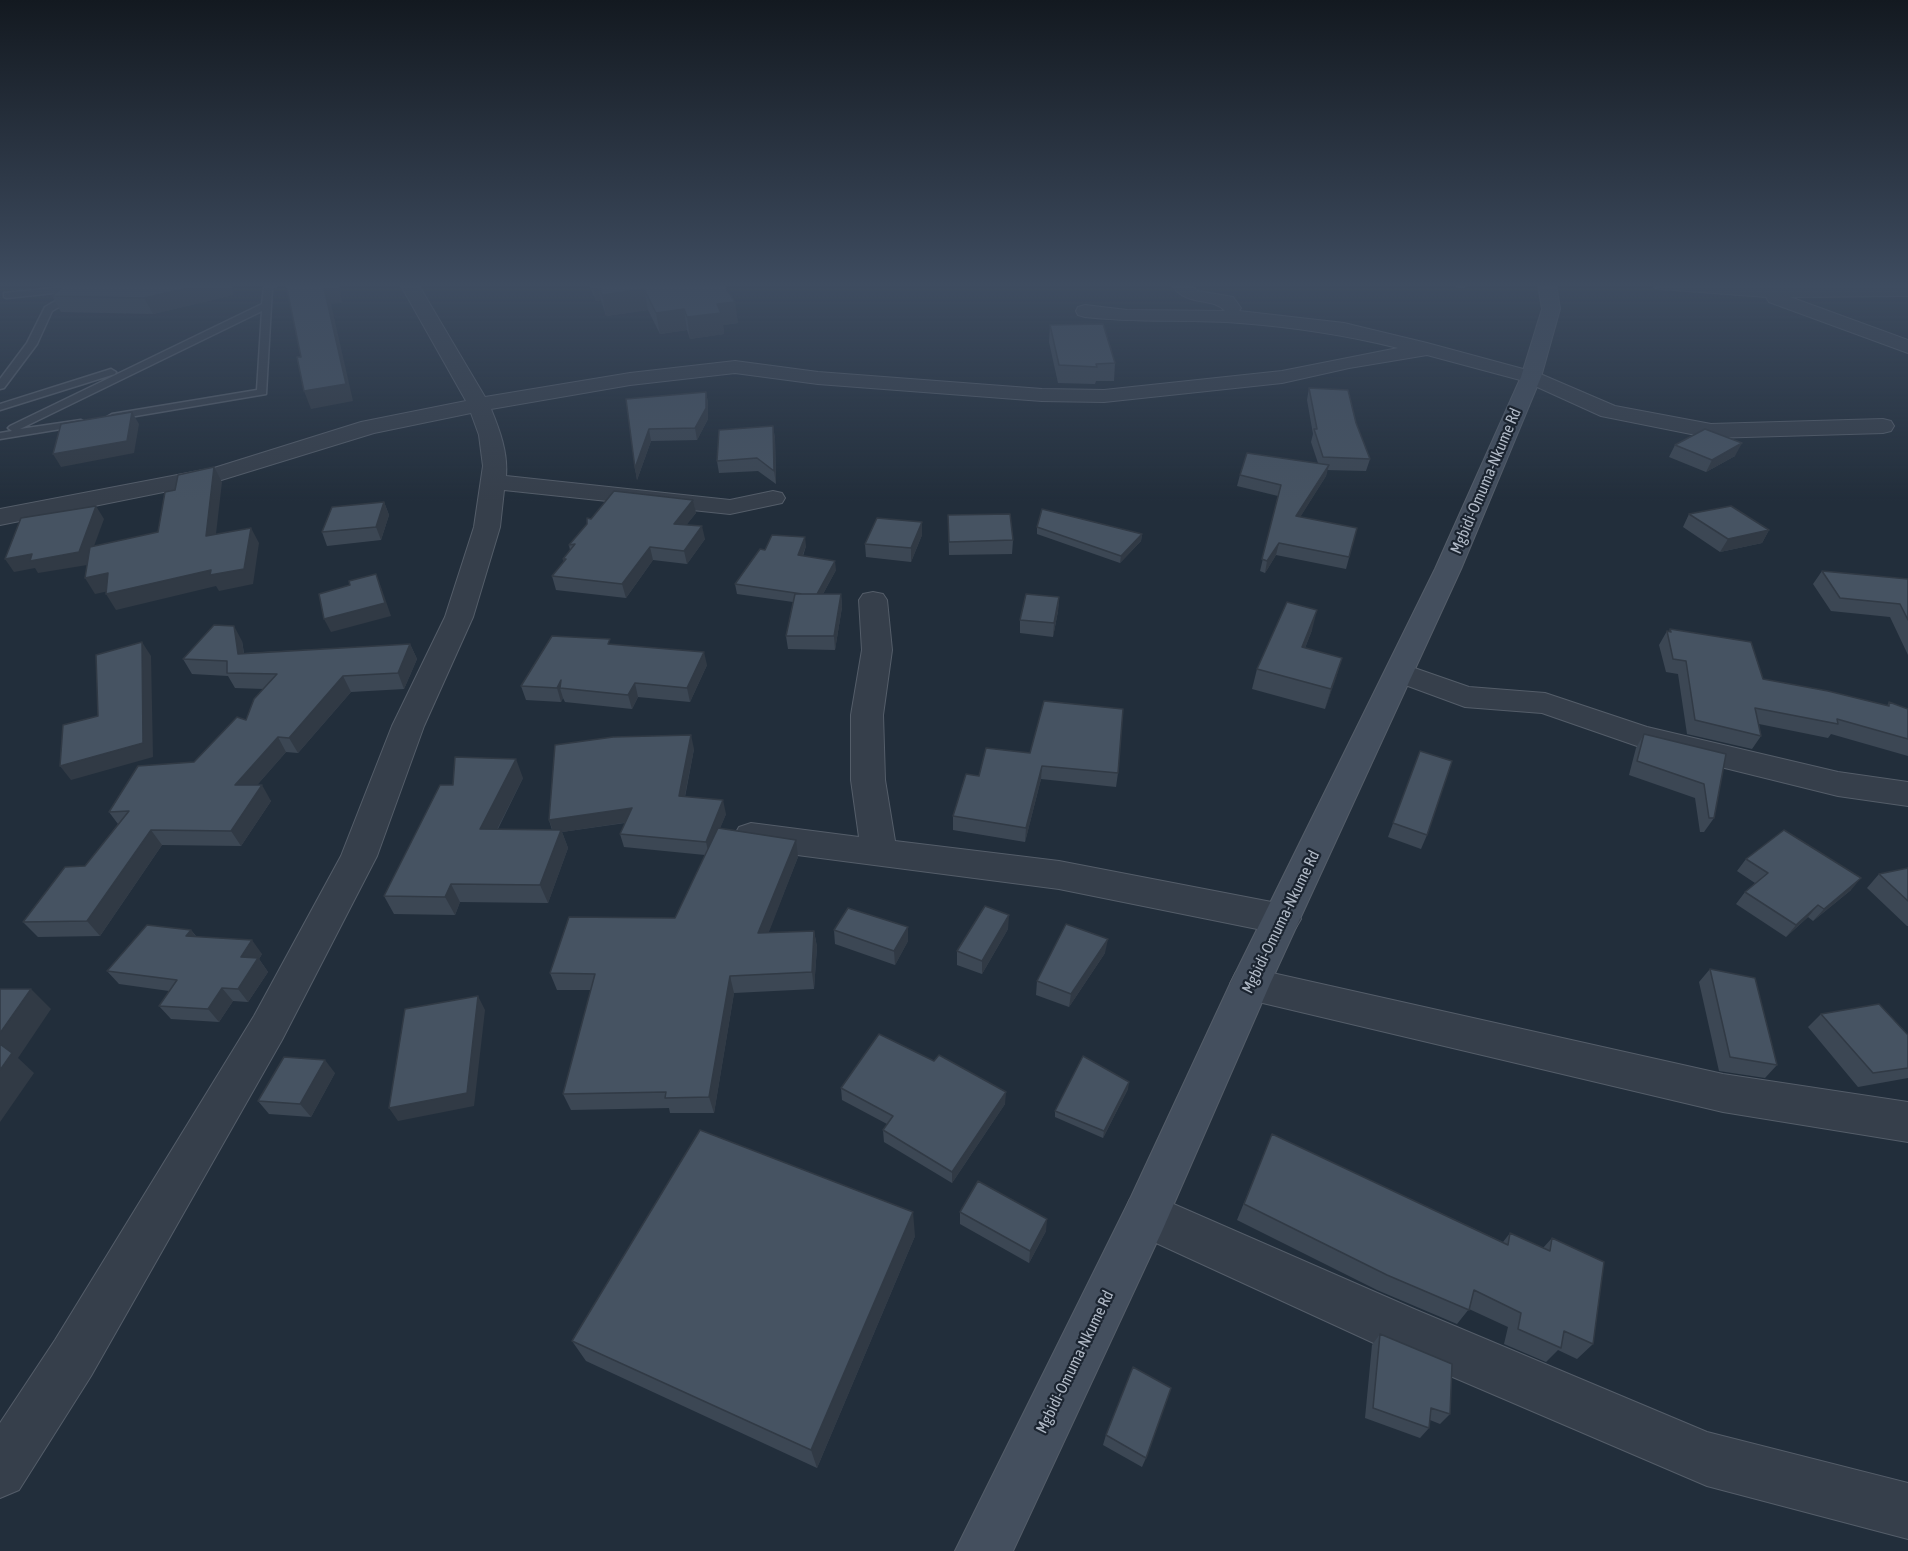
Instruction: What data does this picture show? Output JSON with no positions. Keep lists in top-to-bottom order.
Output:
{
  "streets": {
    "street": ["Mgbidi-Omuma-Nkume Rd"]
  }
}
